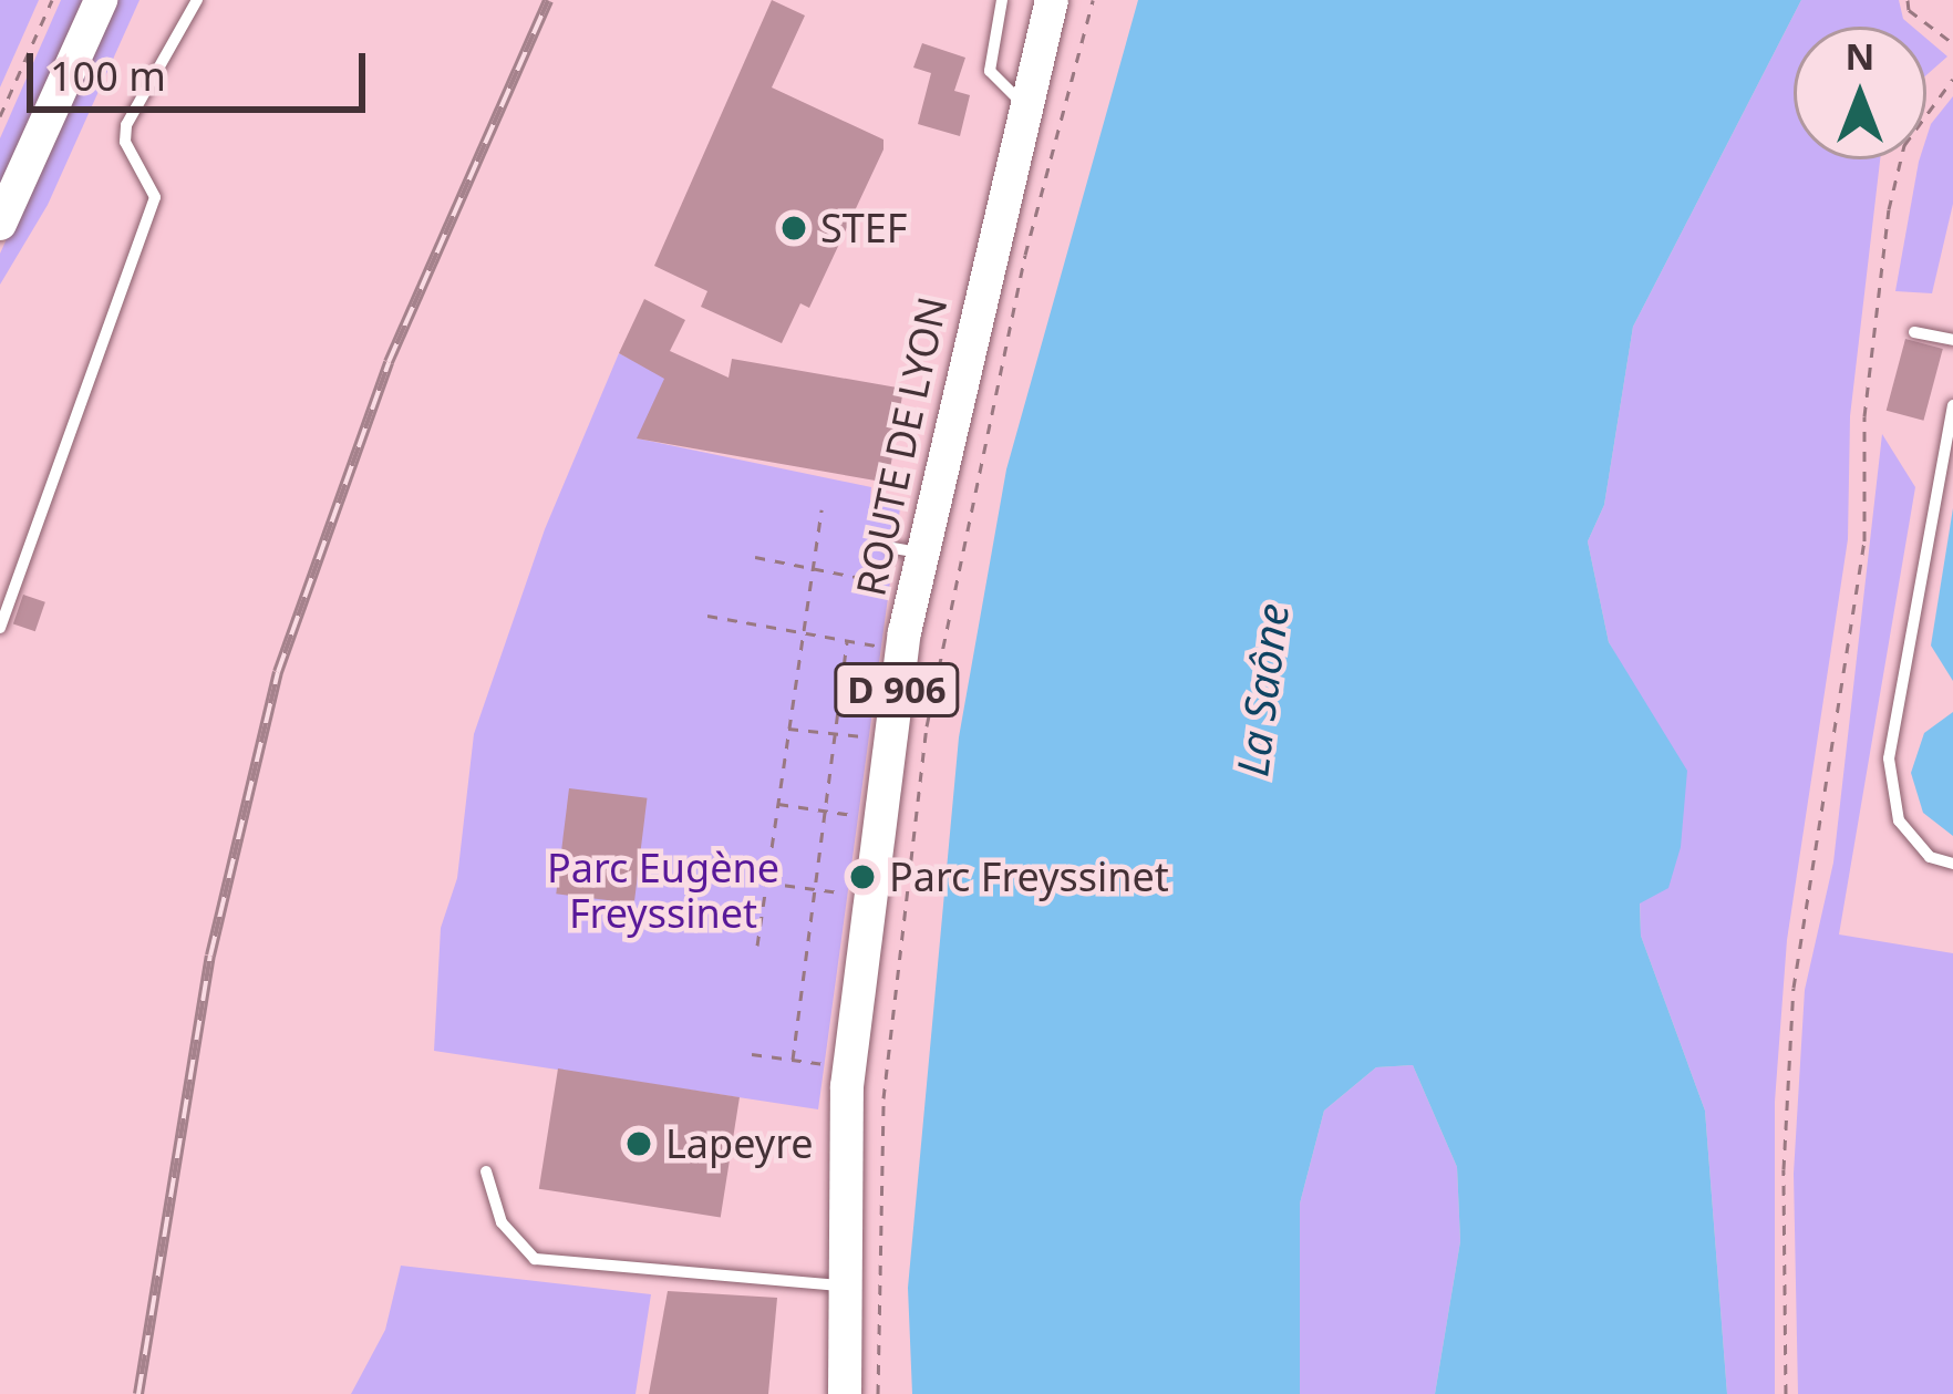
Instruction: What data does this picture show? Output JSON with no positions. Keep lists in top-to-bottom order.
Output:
{
  "streets": {
    "main road": ["ROUTE DE LYON", "D 906"]
  },
  "water": ["La Saône"],
  "parks": ["Parc Eugène Freyssinet"],
  "places": ["STEF", "Parc Freyssinet", "Lapeyre"],
  "scale_bar": "100 m",
  "north": "top"
}
